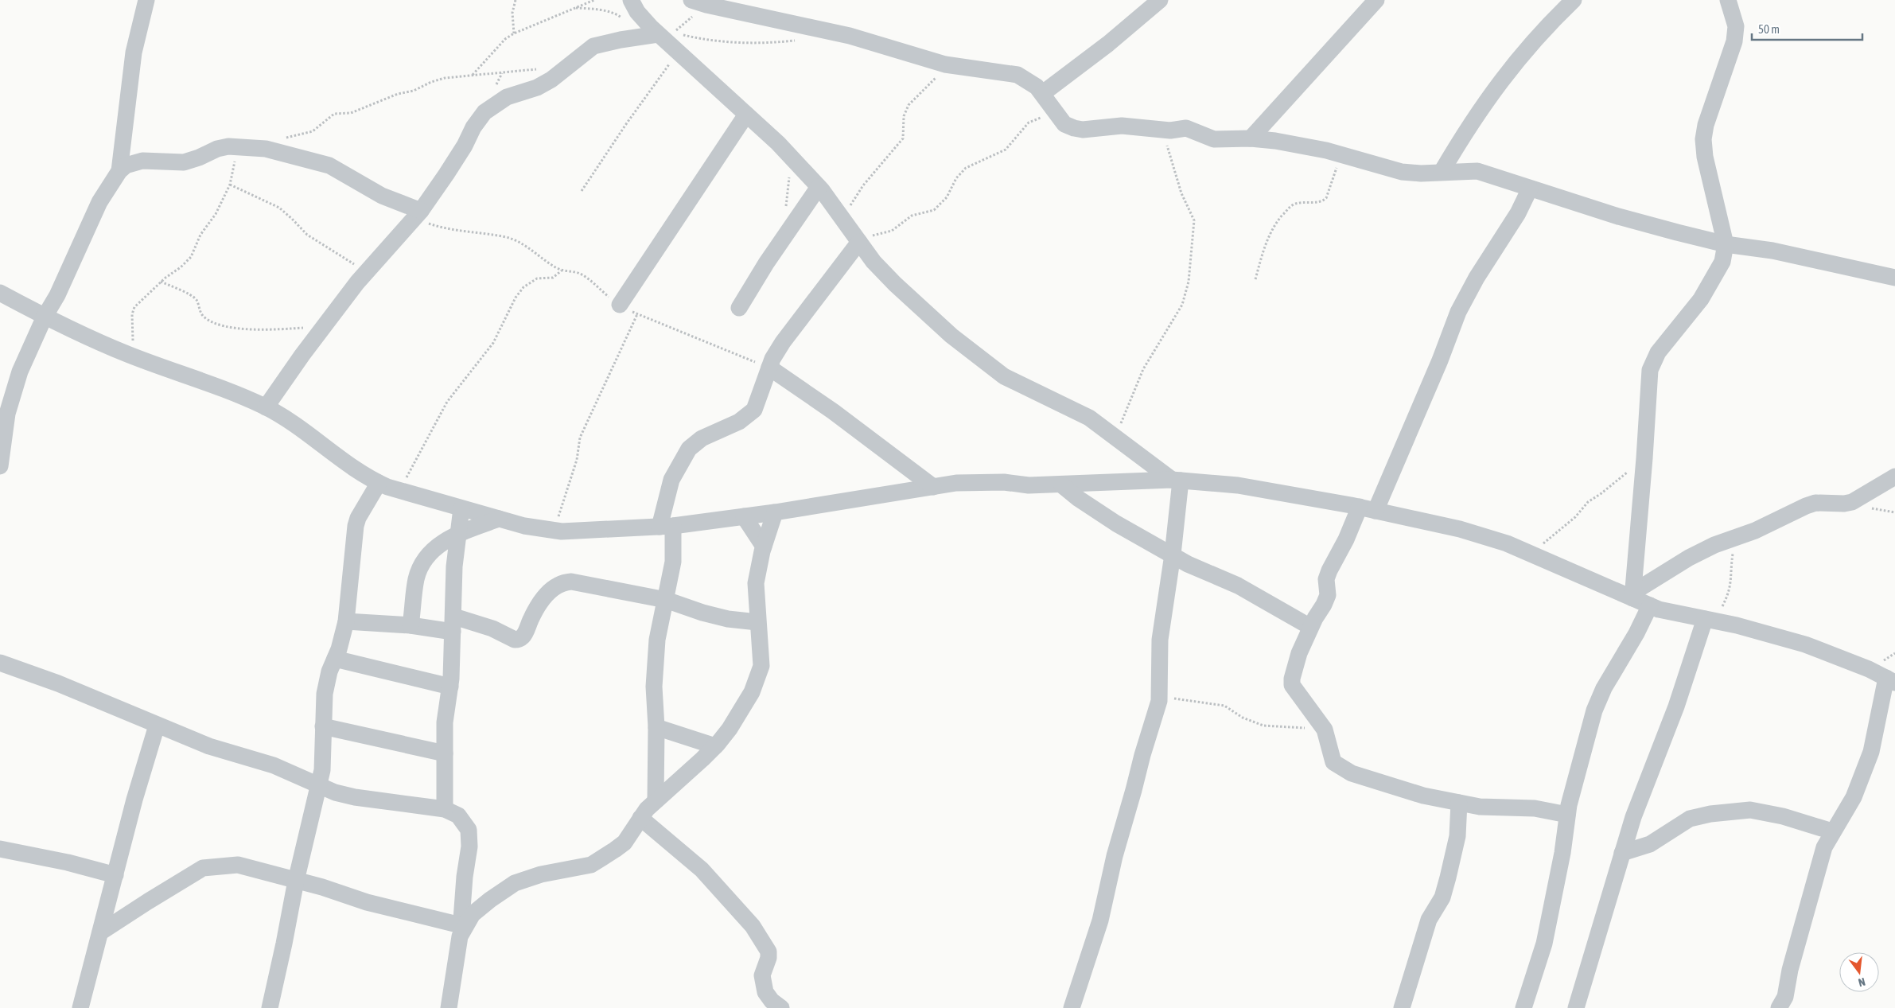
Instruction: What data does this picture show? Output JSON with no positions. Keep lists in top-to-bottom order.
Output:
{
  "scale_bar": "50 m",
  "north": "bottom"
}
